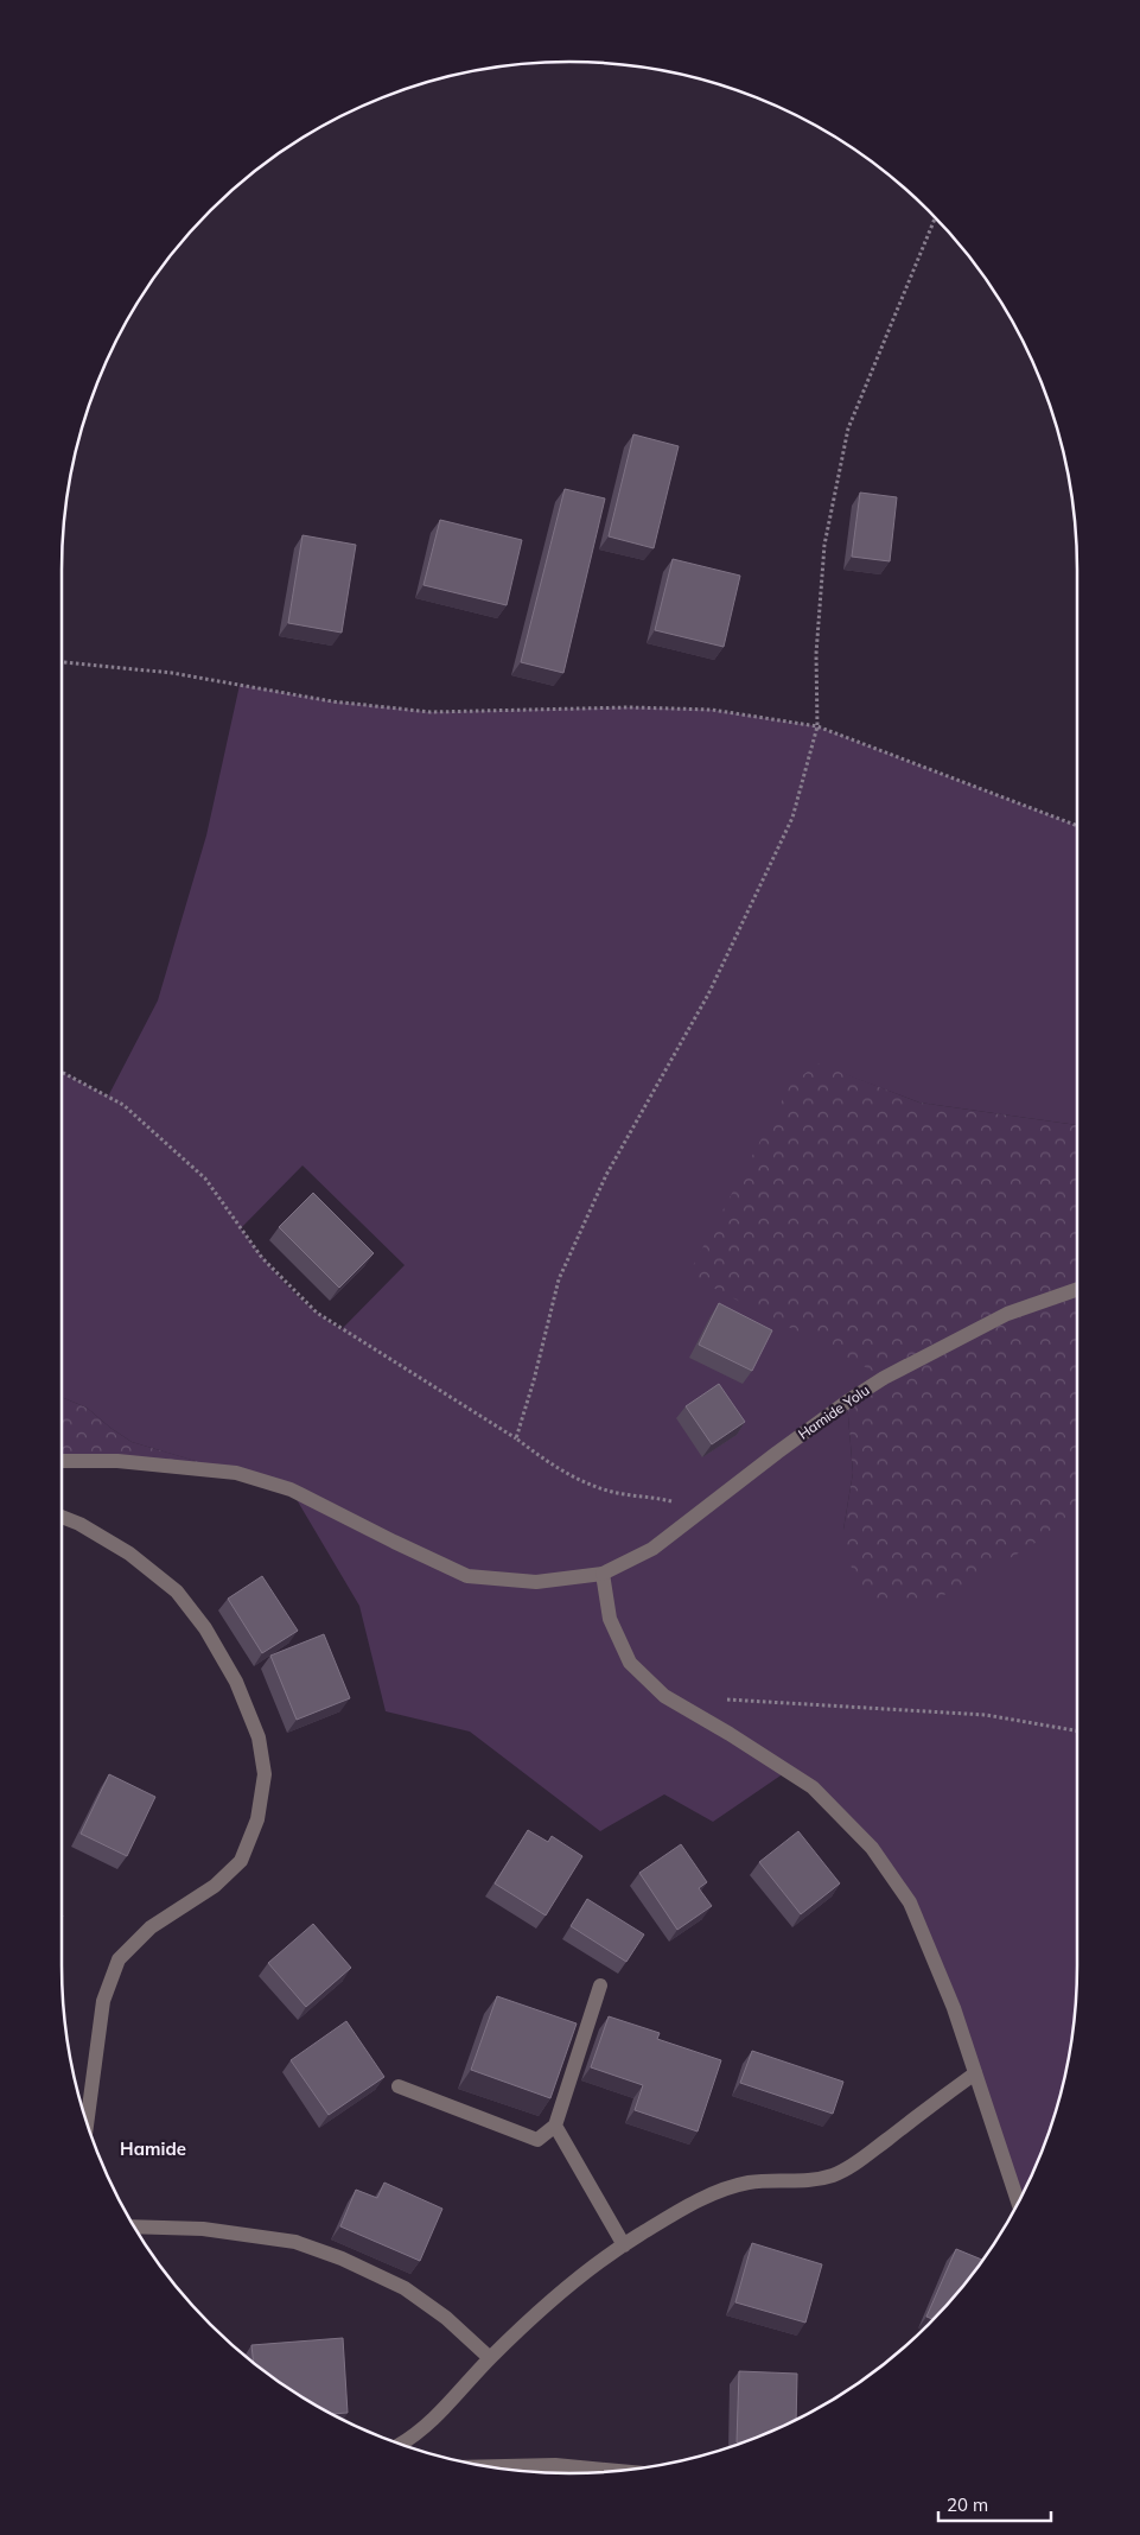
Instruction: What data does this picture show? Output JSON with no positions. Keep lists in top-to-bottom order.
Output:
{
  "streets": {
    "street": ["Hamide Yolu"]
  },
  "districts": ["Hamide"],
  "scale_bar": "20 m"
}
